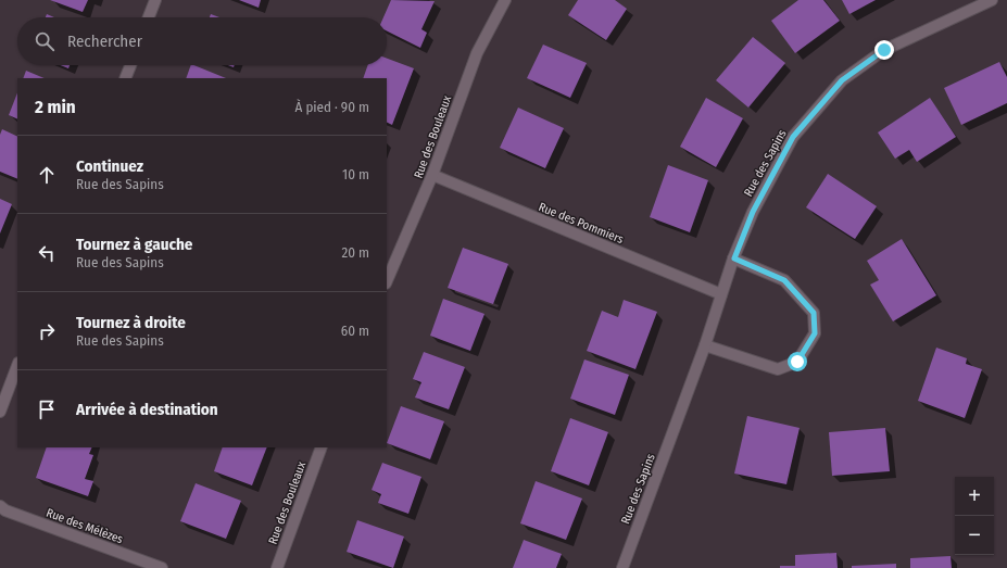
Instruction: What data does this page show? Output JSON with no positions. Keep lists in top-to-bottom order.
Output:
{
  "streets": {
    "street": [
      "Rue des Bouleaux",
      "Rue des Sapins",
      "Rue des Pommiers",
      "Rue des Mélèzes"
    ]
  },
  "crossings": [
    ["Rue des Bouleaux", "Rue des Pommiers"],
    ["Rue des Sapins", "Rue des Pommiers"]
  ],
  "page": {
    "search": "Rechercher",
    "heading": ["2 min", "À pied · 90 m"],
    "list": [
      ["Continuez", "Rue des Sapins", "10 m"],
      ["Tournez à gauche", "Rue des Sapins", "20 m"],
      ["Tournez à droite", "Rue des Sapins", "60 m"],
      "Arrivée à destination"
    ],
    "map_buttons": ["+", "−"]
  }
}
